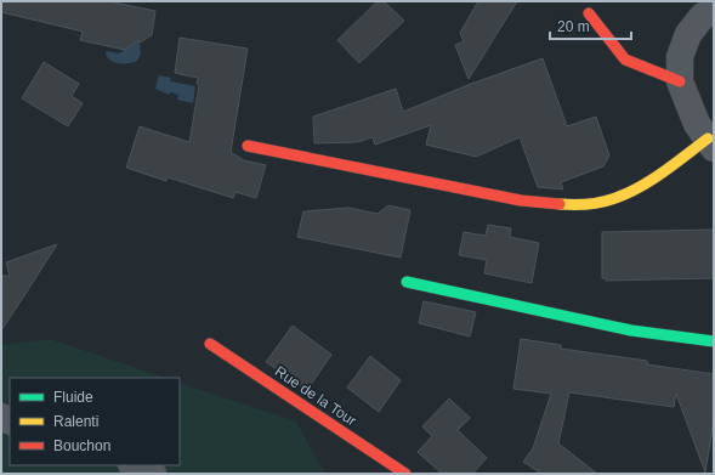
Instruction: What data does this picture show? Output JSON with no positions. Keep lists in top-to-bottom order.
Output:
{
  "streets": {
    "street": ["Rue de la Tour"]
  },
  "legend": ["Fluide", "Ralenti", "Bouchon"],
  "scale_bar": "20 m"
}
